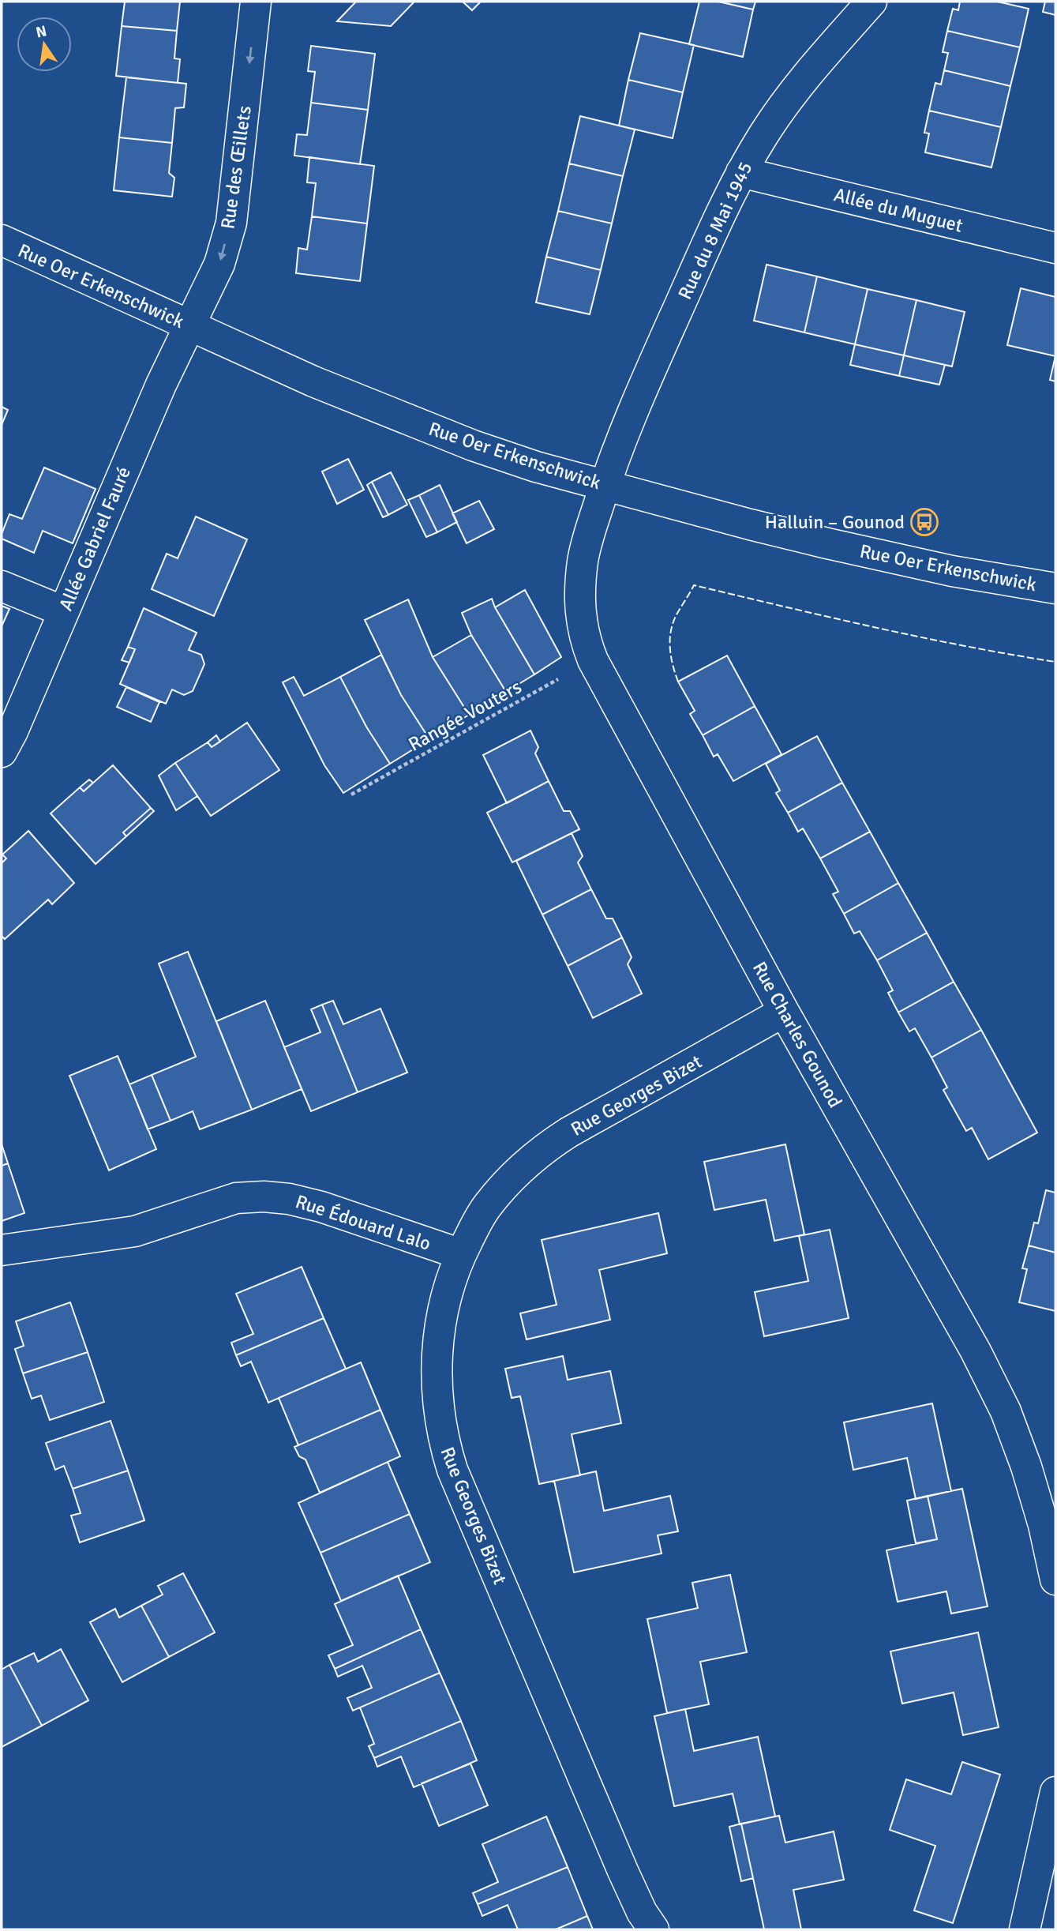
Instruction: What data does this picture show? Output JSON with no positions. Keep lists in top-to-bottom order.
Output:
{
  "streets": {
    "street": [
      "Rue des Œillets",
      "Allée du Muguet",
      "Rue du 8 Mai 1945",
      "Rue Oer Erkenschwick",
      "Allée Gabriel Fauré",
      "Rue Charles Gounod",
      "Rue Georges Bizet",
      "Rue Édouard Lalo"
    ],
    "path": ["Rangée Vouters"]
  },
  "crossings": [
    ["Rue des Œillets", "Rue Oer Erkenschwick"],
    ["Rue des Œillets", "Allée Gabriel Fauré"],
    ["Allée du Muguet", "Rue du 8 Mai 1945"],
    ["Rue du 8 Mai 1945", "Rue Oer Erkenschwick"],
    ["Rue du 8 Mai 1945", "Rue Charles Gounod"],
    ["Rue Oer Erkenschwick", "Allée Gabriel Fauré"],
    ["Rue Oer Erkenschwick", "Rue Charles Gounod"],
    ["Rangée Vouters", "Rue Charles Gounod"],
    ["Rue Charles Gounod", "Rue Georges Bizet"],
    ["Rue Georges Bizet", "Rue Édouard Lalo"]
  ],
  "one_way": ["Rue des Œillets"],
  "places": {
    "bus stop": ["Halluin – Gounod"]
  },
  "north": "top"
}
